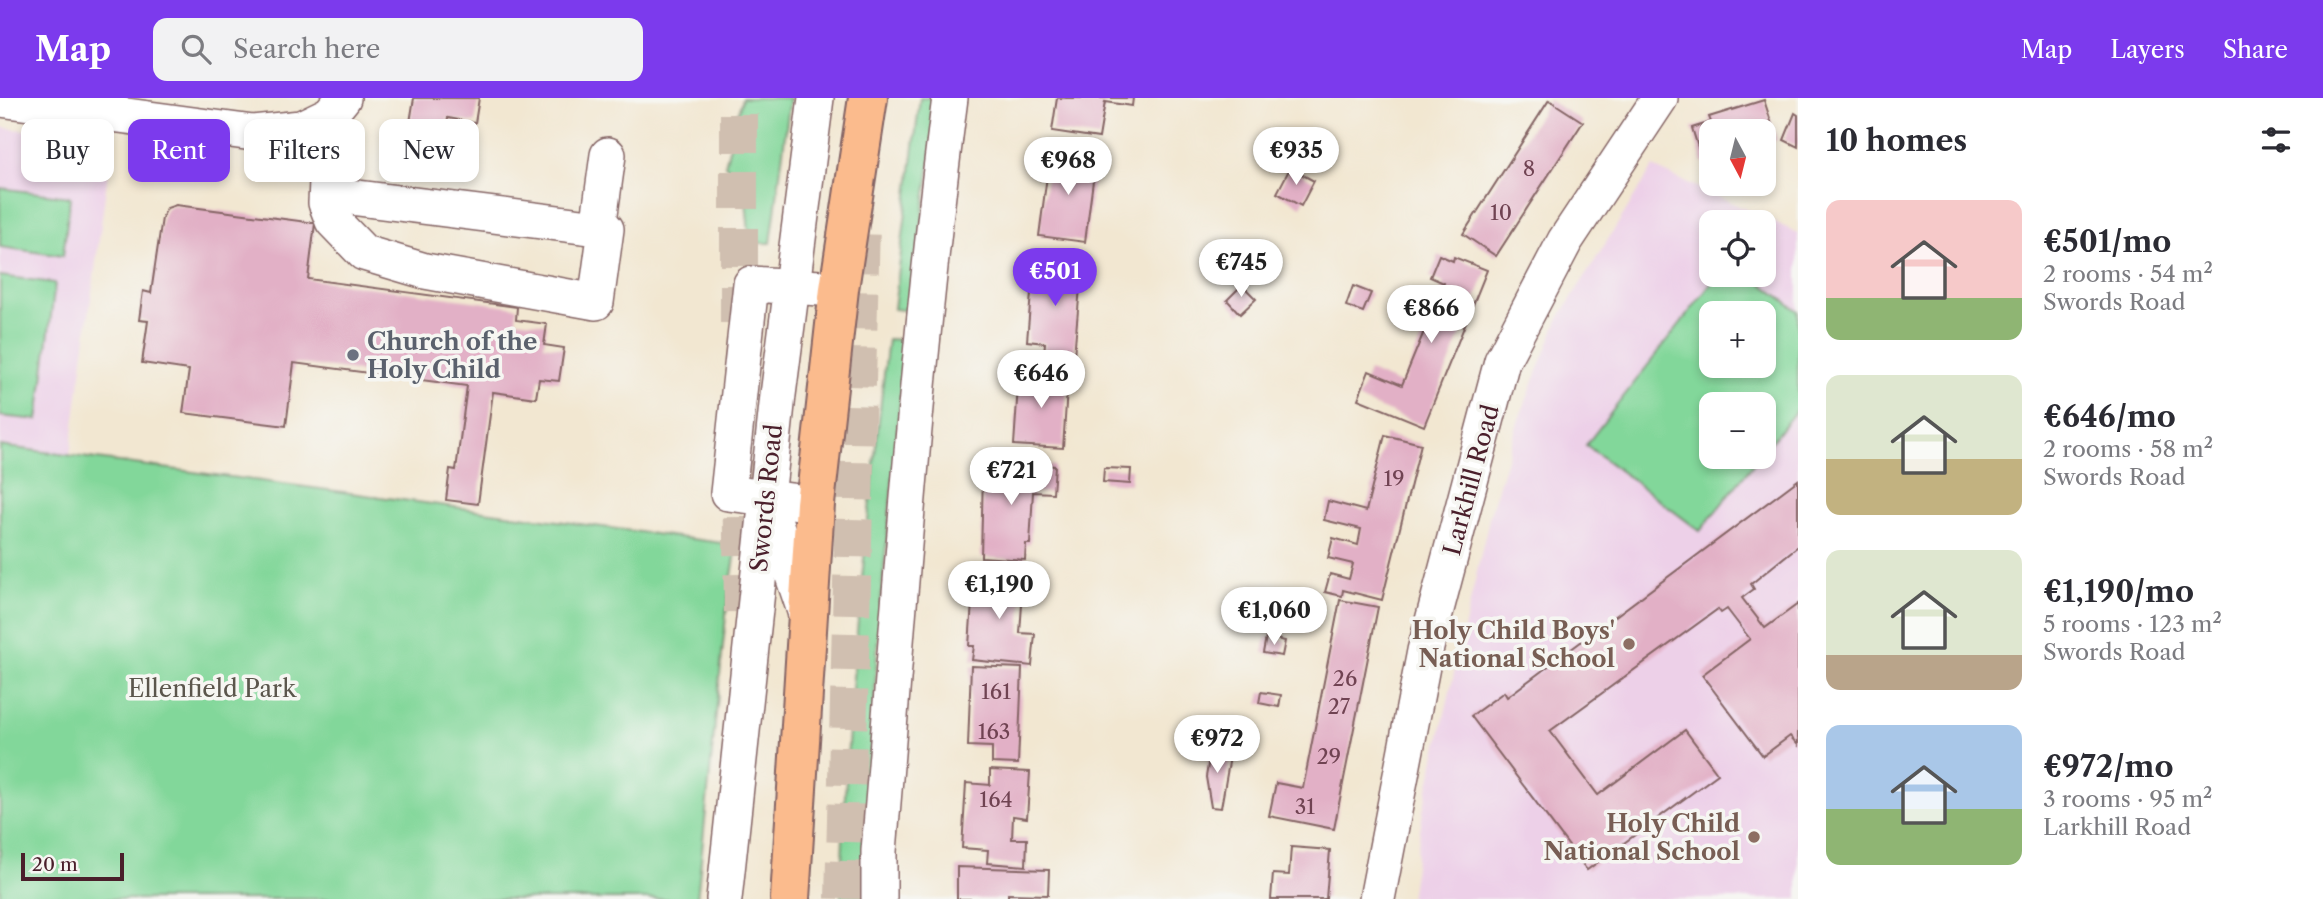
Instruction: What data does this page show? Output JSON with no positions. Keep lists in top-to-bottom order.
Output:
{
  "streets": {
    "main road": ["Swords Road"],
    "street": ["Larkhill Road"]
  },
  "parks": ["Ellenfield Park"],
  "places": ["Church of the Holy Child", "Holy Child Boys' National School", "Holy Child National School"],
  "house_numbers": [
    "8",
    "10",
    "19",
    "26",
    "161",
    "27",
    "163",
    "29",
    "164",
    "31"
  ],
  "scale_bar": "20 m",
  "north": "bottom",
  "page": {
    "header": "Map",
    "search": "Search here",
    "nav": ["Map", "Layers", "Share"],
    "heading": "10 homes",
    "map_buttons": ["+", "−"],
    "chip": [
      "Buy",
      "Rent",
      "Filters",
      "New"
    ],
    "price": [
      "€935",
      "€968",
      "€745",
      "€501",
      "€866",
      "€646",
      "€721",
      "€1,190",
      "€1,060",
      "€972"
    ],
    "list": [
      {
        "name": "€501/mo",
        "note": "2 rooms · 54 m² · Swords Road"
      },
      {
        "name": "€646/mo",
        "note": "2 rooms · 58 m² · Swords Road"
      },
      {
        "name": "€1,190/mo",
        "note": "5 rooms · 123 m² · Swords Road"
      },
      {
        "name": "€972/mo",
        "note": "3 rooms · 95 m² · Larkhill Road"
      }
    ],
    "scale": "20 m"
  }
}
